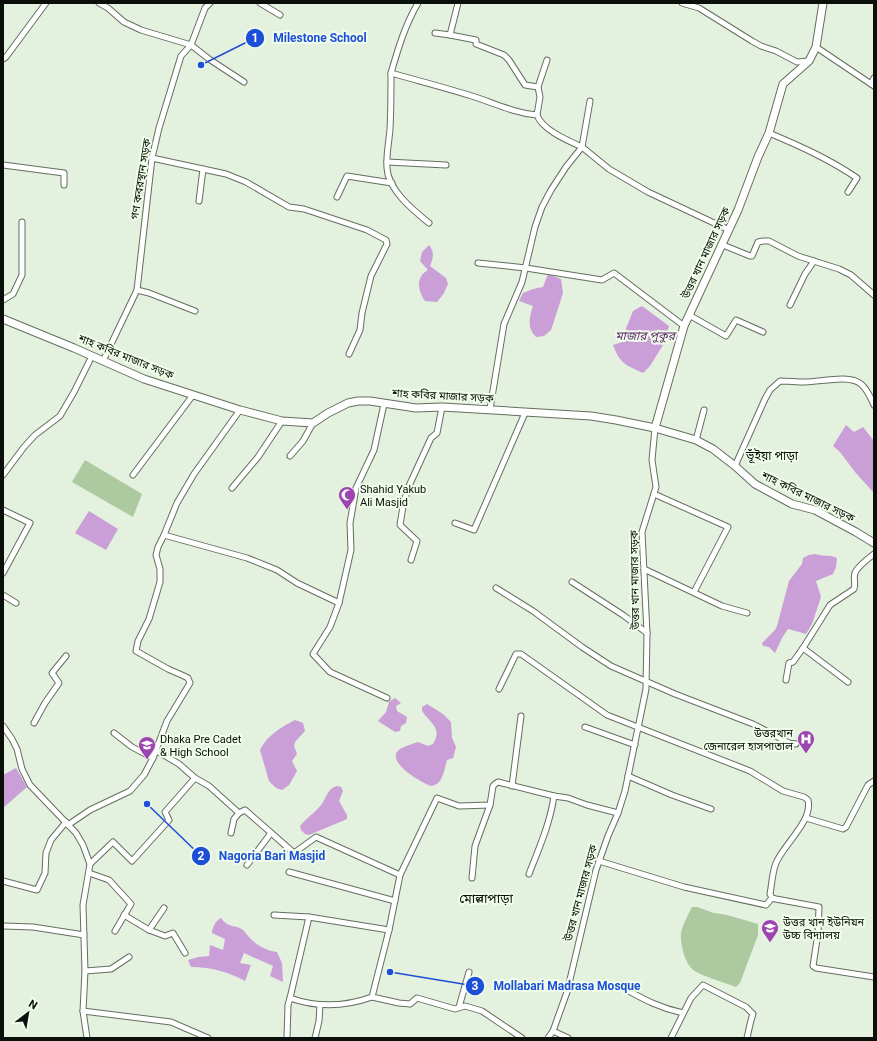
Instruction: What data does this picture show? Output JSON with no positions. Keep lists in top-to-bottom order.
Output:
{
  "streets": {
    "main road": ["উত্তর খান মাজার সড়ক", "শাহ কবির মাজার সড়ক"],
    "street": ["গণ কবরস্থান সড়ক"]
  },
  "crossings": [
    ["গণ কবরস্থান সড়ক", "শাহ কবির মাজার সড়ক"],
    ["উত্তর খান মাজার সড়ক", "শাহ কবির মাজার সড়ক"]
  ],
  "districts": ["ভূঁইয়া পাড়া", "মোল্লাপাড়া"],
  "water": ["মাজার পুকুর"],
  "places": {
    "other": ["Milestone School", "Nagoria Bari Masjid", "Mollabari Madrasa Mosque"],
    "mosque": ["Shahid Yakub Ali Masjid"],
    "hospital": ["উত্তরখান জেনারেল হাসপাতাল"],
    "school or university": ["Dhaka Pre Cadet & High School", "উত্তর খান ইউনিয়ন উচ্চ বিদ্যালয়"]
  },
  "north": "top right"
}
